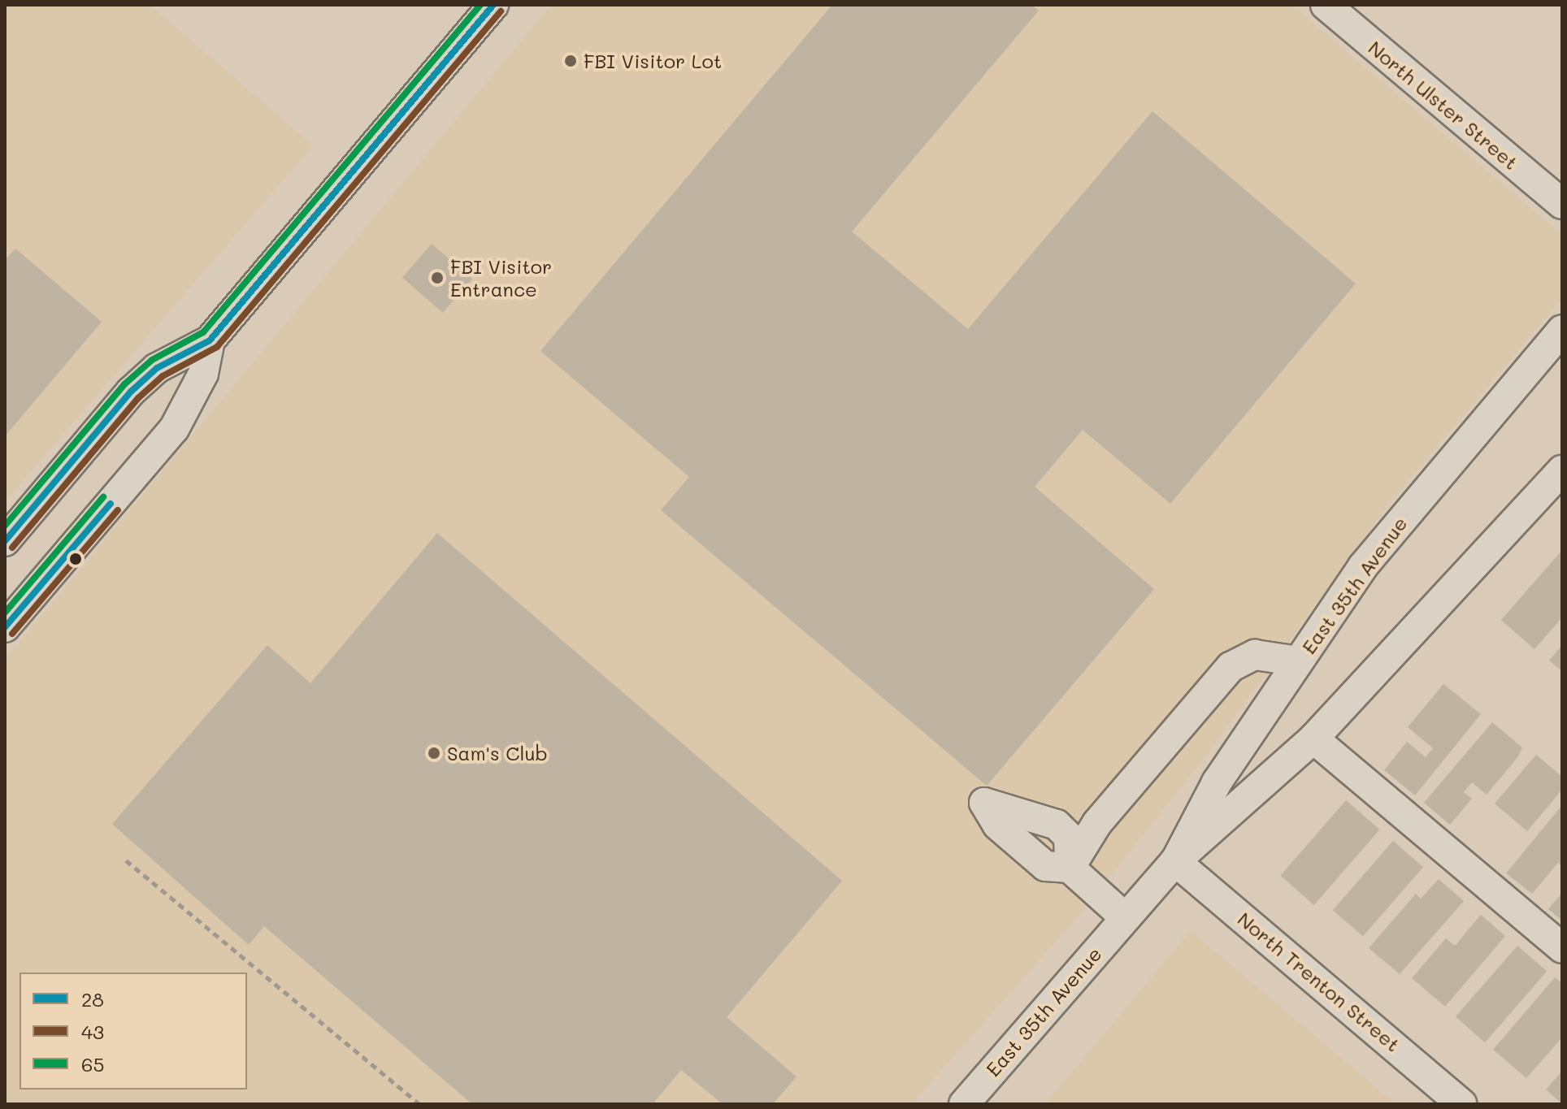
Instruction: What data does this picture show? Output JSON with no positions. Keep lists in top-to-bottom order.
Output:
{
  "streets": {
    "street": ["North Ulster Street", "East 35th Avenue", "North Trenton Street"]
  },
  "crossings": [
    ["East 35th Avenue", "North Trenton Street"]
  ],
  "places": ["FBI Visitor Lot", "FBI Visitor Entrance", "Sam's Club"],
  "lines": ["transit line 28", "transit line 65", "transit line 43"],
  "legend": ["28", "43", "65"]
}
